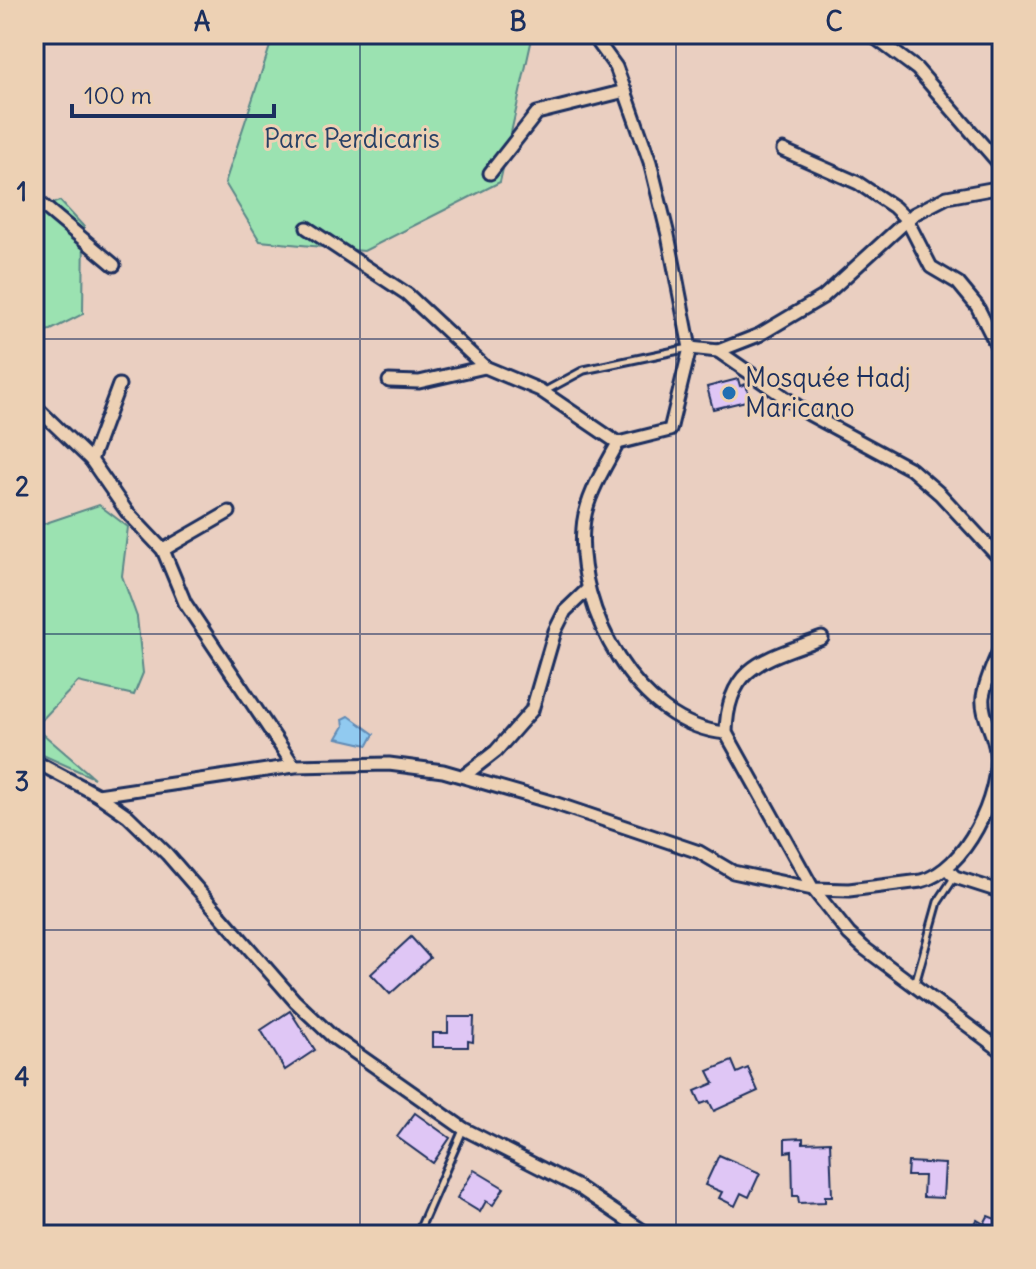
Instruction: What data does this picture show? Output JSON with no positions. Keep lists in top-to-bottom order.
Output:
{
  "parks": ["Parc Perdicaris"],
  "places": ["Mosquée Hadj Maricano"],
  "scale_bar": "100 m",
  "grid": {
    "columns": ["A", "B", "C"],
    "rows": [
      "1",
      "2",
      "3",
      "4"
    ]
  }
}
